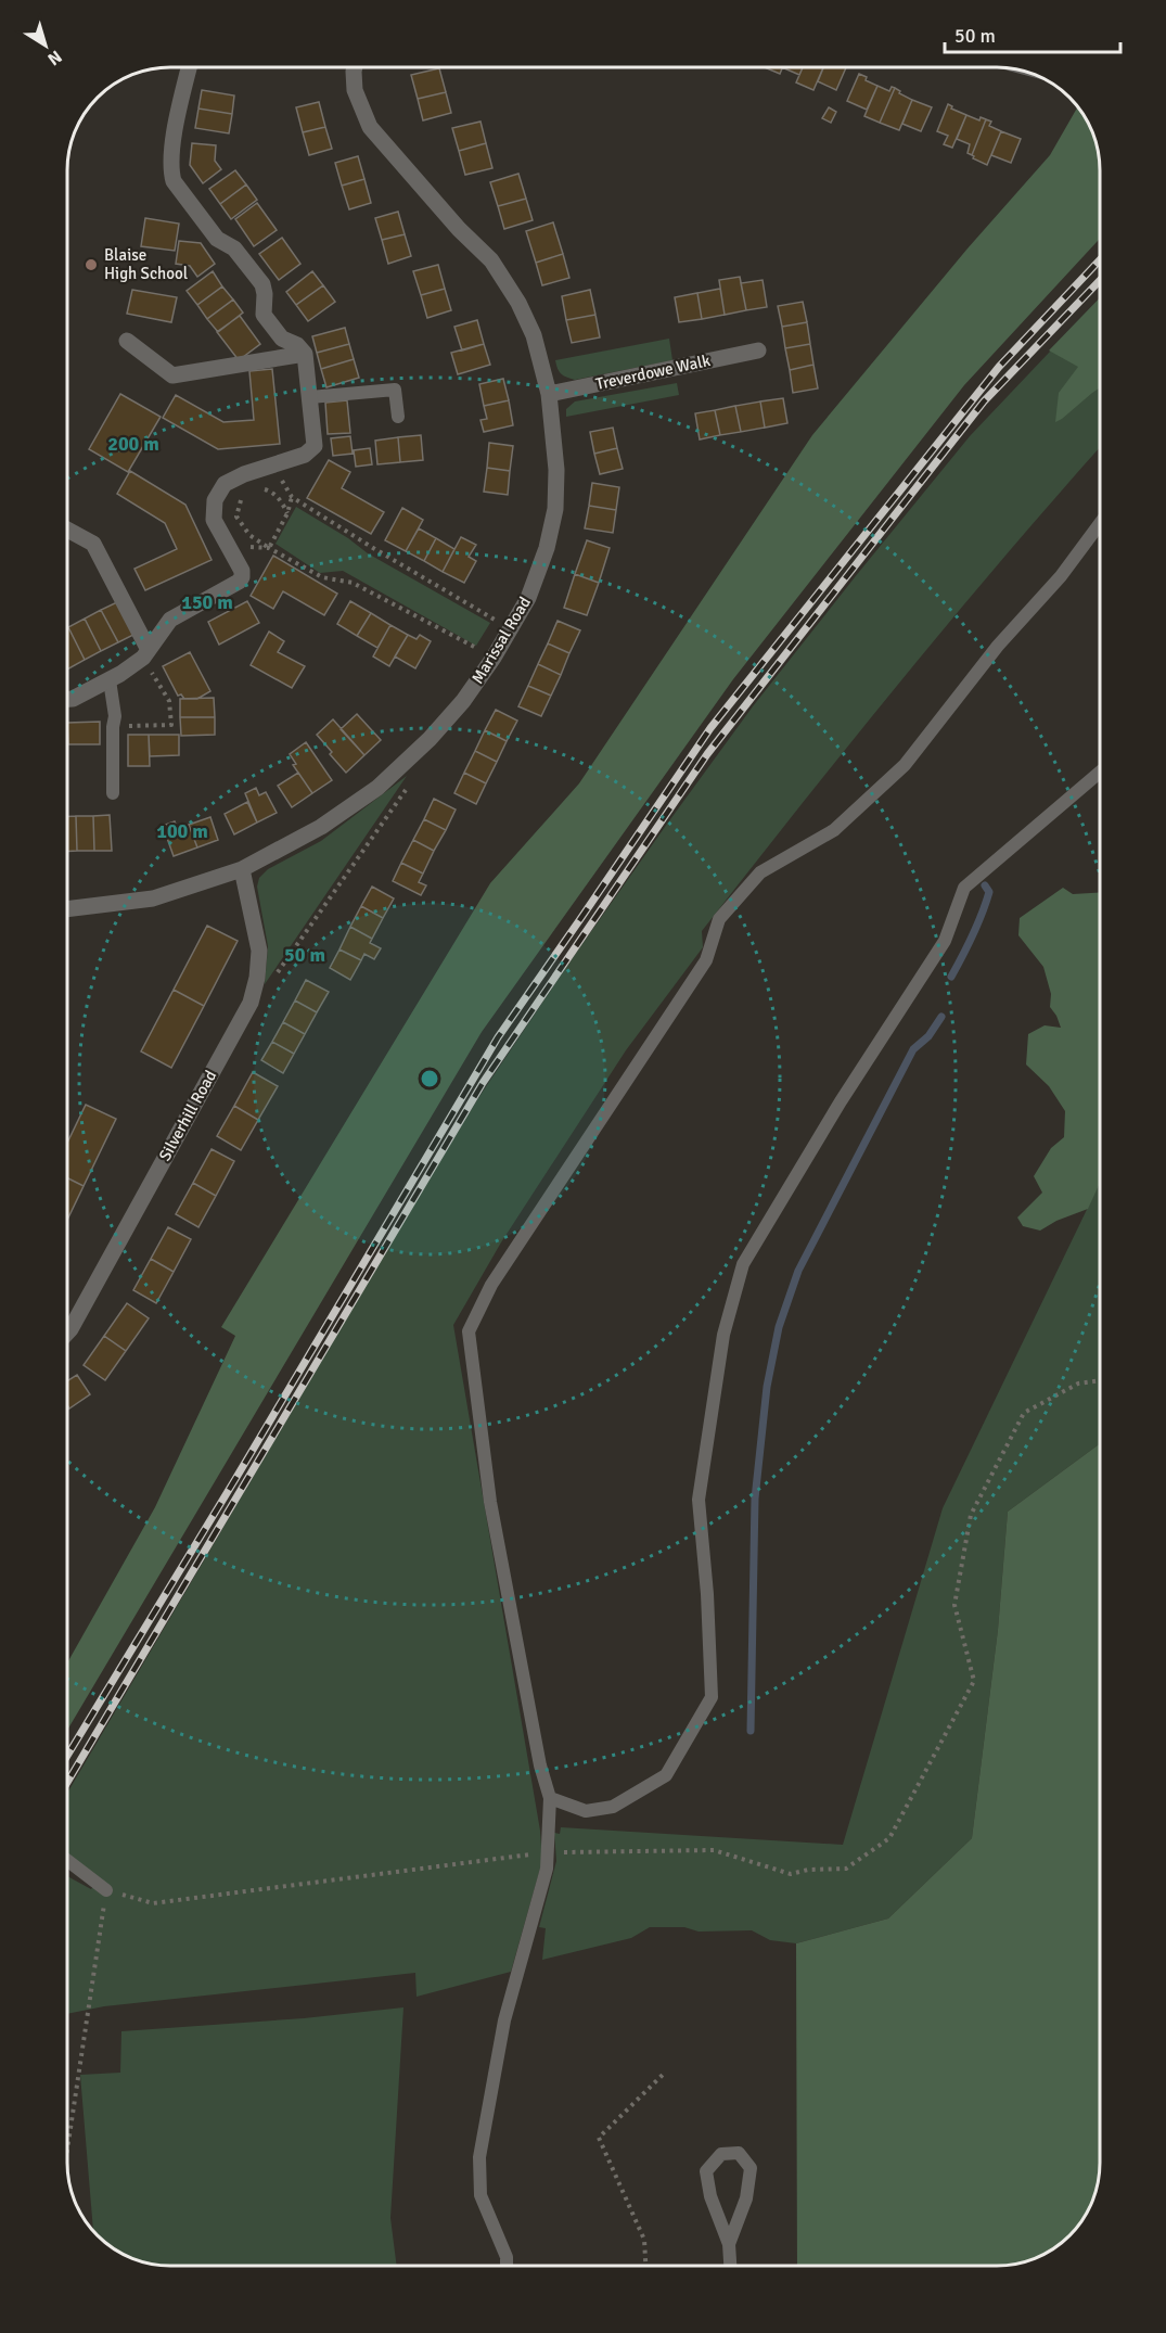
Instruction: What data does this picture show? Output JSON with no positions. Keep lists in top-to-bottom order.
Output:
{
  "streets": {
    "street": ["Treverdowe Walk", "Marissal Road", "Silverhill Road"]
  },
  "crossings": [
    ["Treverdowe Walk", "Marissal Road"],
    ["Marissal Road", "Silverhill Road"]
  ],
  "places": ["Blaise High School"],
  "scale_bar": "50 m",
  "north": "bottom right",
  "rings": [
    "200 m",
    "150 m",
    "100 m",
    "50 m"
  ]
}
